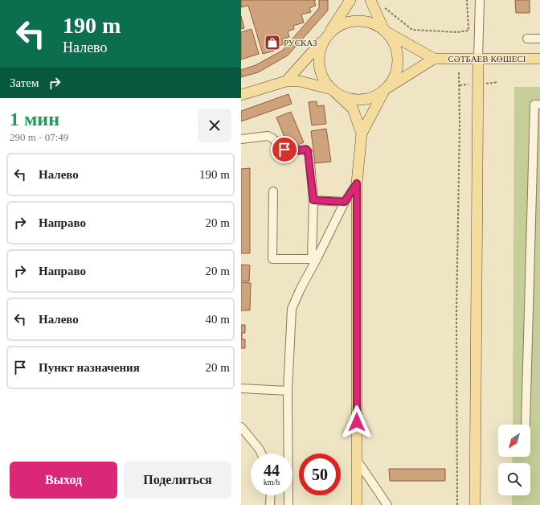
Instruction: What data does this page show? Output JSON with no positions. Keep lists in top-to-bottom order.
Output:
{
  "streets": {
    "main road": ["СӘТБАЕВ КӨШЕСІ"]
  },
  "places": {
    "shop": ["РУСКАЗ"]
  },
  "north": "bottom left",
  "page": {
    "turn": ["190 m", "Налево"],
    "then": "Затем",
    "heading": ["1 мин", "290 m · 07:49"],
    "list": [
      {
        "name": "Налево",
        "value": "190 m"
      },
      {
        "name": "Направо",
        "value": "20 m"
      },
      {
        "name": "Направо",
        "value": "20 m"
      },
      {
        "name": "Налево",
        "value": "40 m"
      },
      {
        "name": "Пункт назначения",
        "value": "20 m"
      }
    ],
    "speed": "44 km/h",
    "limit": "50",
    "buttons": ["Выход", "Поделиться"]
  }
}
